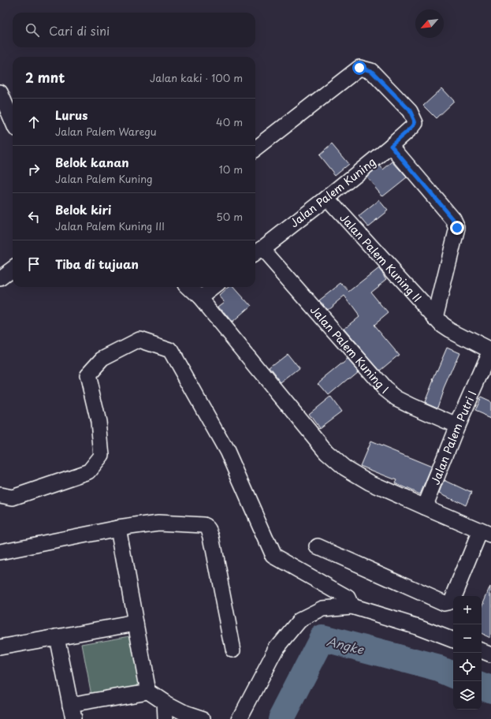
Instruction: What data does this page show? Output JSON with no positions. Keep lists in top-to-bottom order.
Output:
{
  "streets": {
    "street": [
      "Jalan Palem Kuning",
      "Jalan Palem Kuning II",
      "Jalan Palem Kuning I",
      "Jalan Palem Putri I"
    ]
  },
  "crossings": [
    ["Jalan Palem Kuning", "Jalan Palem Kuning II"],
    ["Jalan Palem Kuning", "Jalan Palem Kuning I"],
    ["Jalan Palem Kuning II", "Jalan Palem Putri I"],
    ["Jalan Palem Kuning I", "Jalan Palem Putri I"]
  ],
  "water": ["Angke"],
  "north": "bottom left",
  "page": {
    "search": "Cari di sini",
    "heading": ["2 mnt", "Jalan kaki · 100 m"],
    "list": [
      ["Lurus", "Jalan Palem Waregu", "40 m"],
      ["Belok kanan", "Jalan Palem Kuning", "10 m"],
      ["Belok kiri", "Jalan Palem Kuning III", "50 m"],
      "Tiba di tujuan"
    ],
    "map_buttons": ["+", "−"]
  }
}
